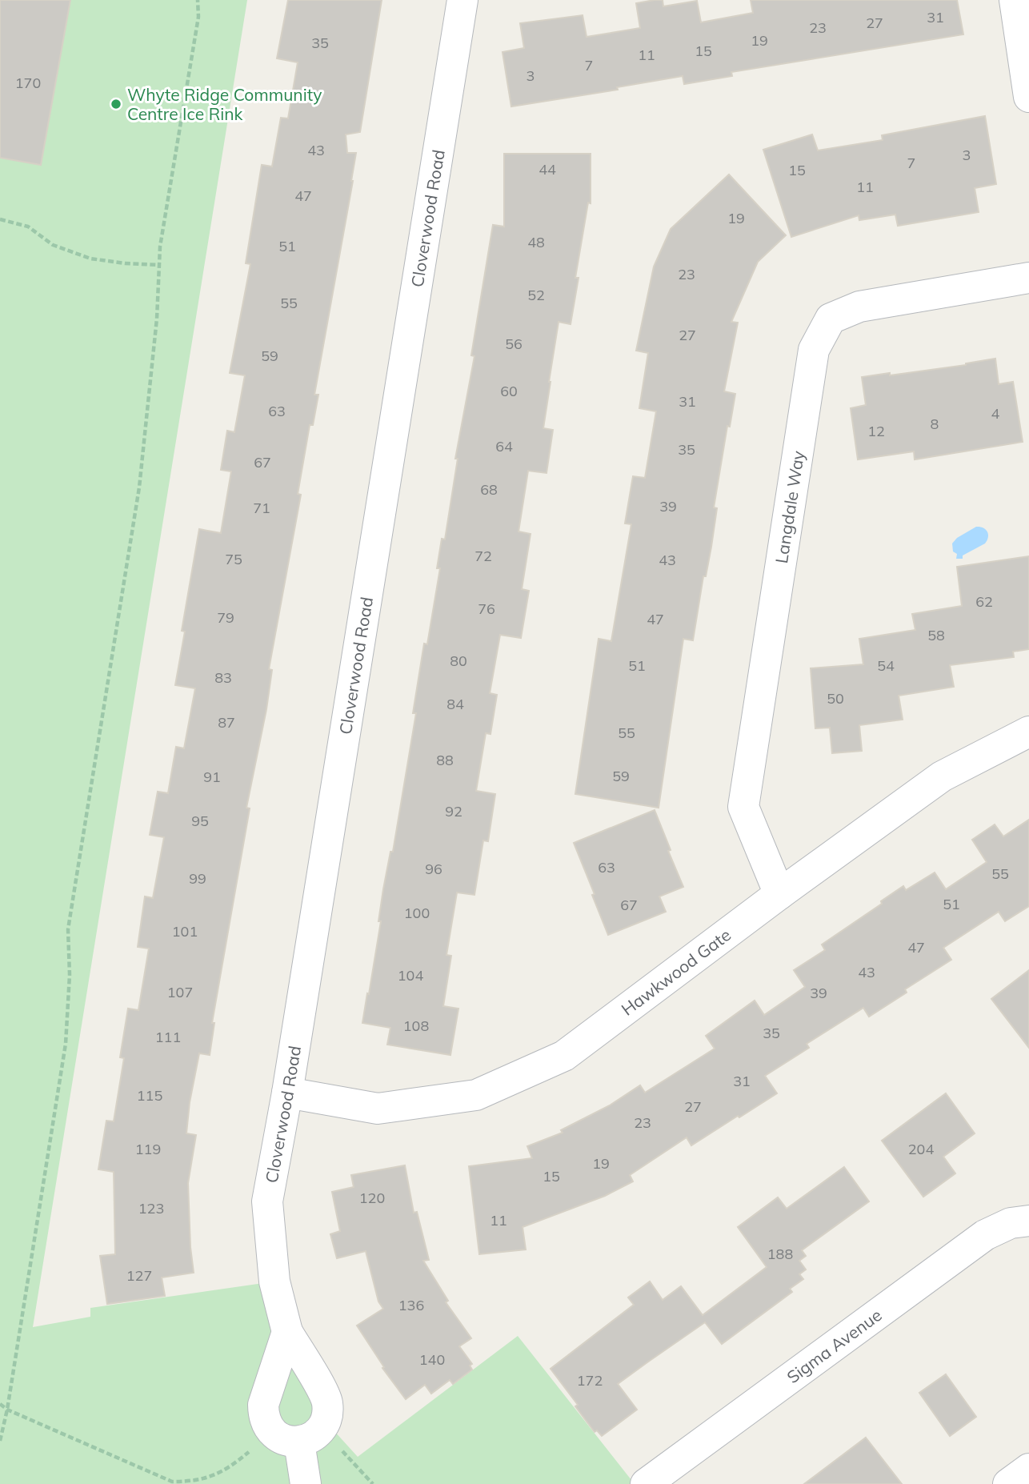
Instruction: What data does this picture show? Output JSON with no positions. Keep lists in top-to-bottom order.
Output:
{
  "streets": {
    "street": [
      "Cloverwood Road",
      "Langdale Way",
      "Hawkwood Gate",
      "Sigma Avenue"
    ]
  },
  "crossings": [
    ["Cloverwood Road", "Hawkwood Gate"],
    ["Langdale Way", "Hawkwood Gate"]
  ],
  "places": ["Whyte Ridge Community Centre Ice Rink"],
  "house_numbers": [
    "31",
    "27",
    "23",
    "19",
    "35",
    "15",
    "11",
    "7",
    "3",
    "170",
    "43",
    "3",
    "7",
    "44",
    "15",
    "11",
    "47",
    "19",
    "48",
    "51",
    "23",
    "52",
    "55",
    "27",
    "56",
    "59",
    "60",
    "31",
    "63",
    "4",
    "8",
    "12",
    "64",
    "35",
    "67",
    "68",
    "39",
    "71",
    "72",
    "75",
    "43",
    "62",
    "76",
    "79",
    "47",
    "58",
    "80",
    "51",
    "54",
    "83",
    "50",
    "84",
    "87",
    "55",
    "88",
    "59",
    "91",
    "92",
    "95",
    "63",
    "96",
    "55",
    "99",
    "51",
    "67",
    "100",
    "101",
    "47",
    "43",
    "104",
    "107",
    "39",
    "108",
    "35",
    "111",
    "31",
    "115",
    "27",
    "23",
    "119",
    "204",
    "19",
    "15",
    "120",
    "123",
    "11",
    "188",
    "127",
    "136",
    "140",
    "172"
  ]
}
